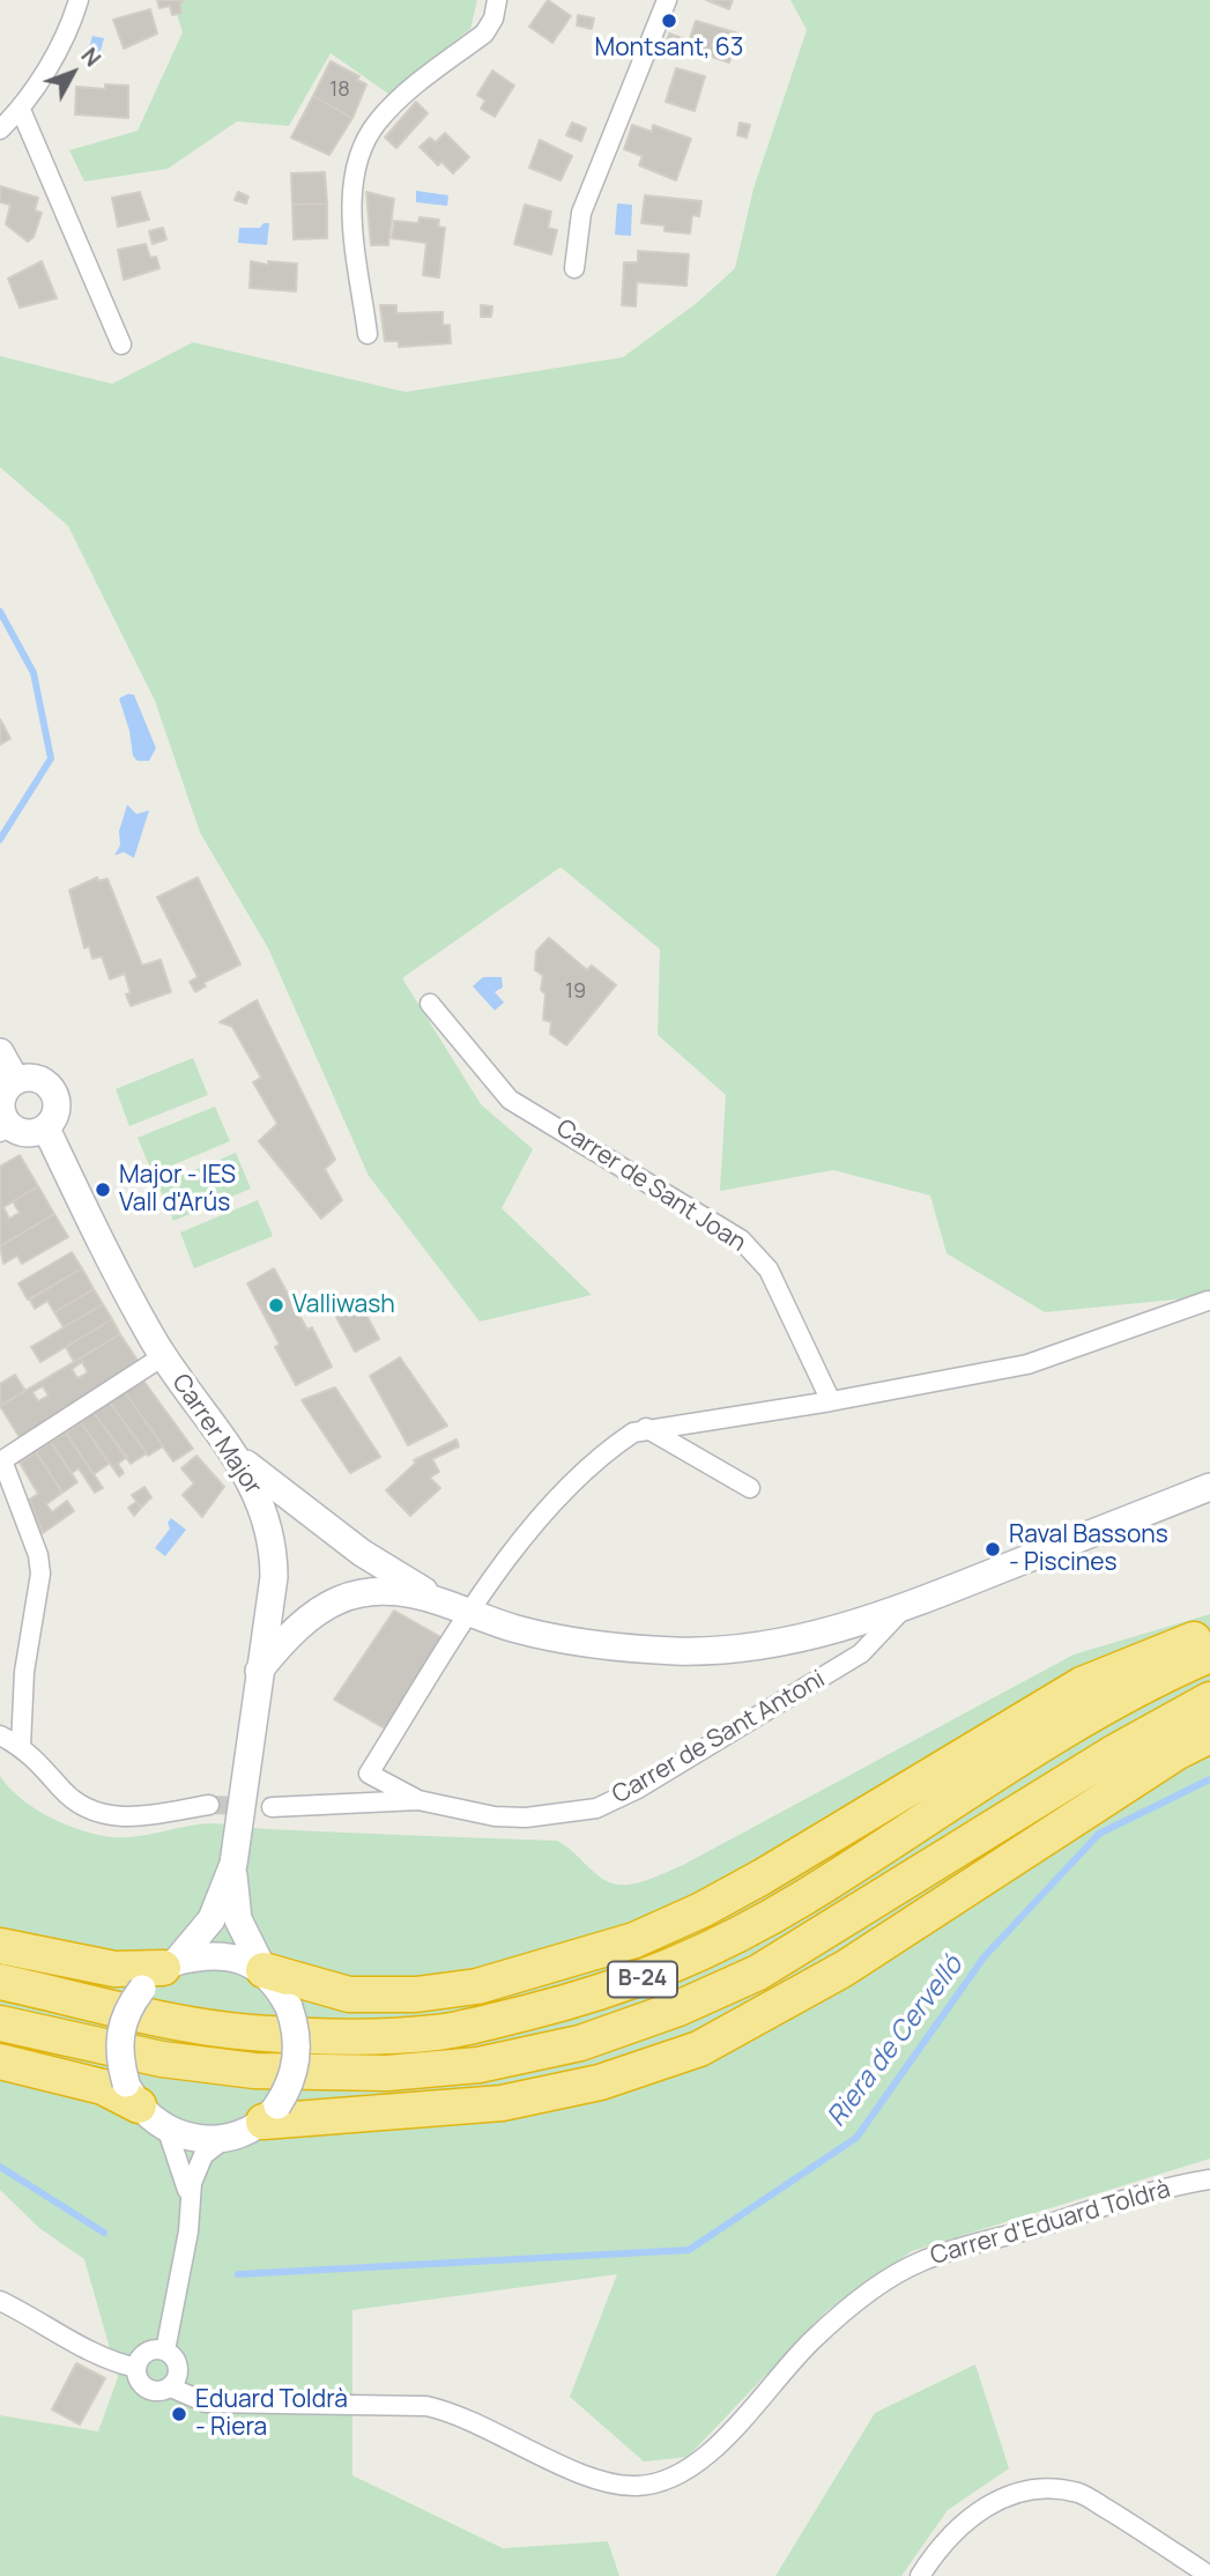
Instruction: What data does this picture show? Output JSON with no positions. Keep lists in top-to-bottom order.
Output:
{
  "streets": {
    "highway": ["B-24"],
    "street": [
      "Carrer de Sant Joan",
      "Carrer Major",
      "Carrer de Sant Antoni",
      "Carrer d'Eduard Toldrà"
    ]
  },
  "water": ["Riera de Cervelló"],
  "places": [
    "Montsant, 63",
    "Major - IES Vall d'Arús",
    "Valliwash",
    "Raval Bassons - Piscines",
    "Eduard Toldrà - Riera"
  ],
  "house_numbers": ["18", "19"],
  "north": "top right"
}
